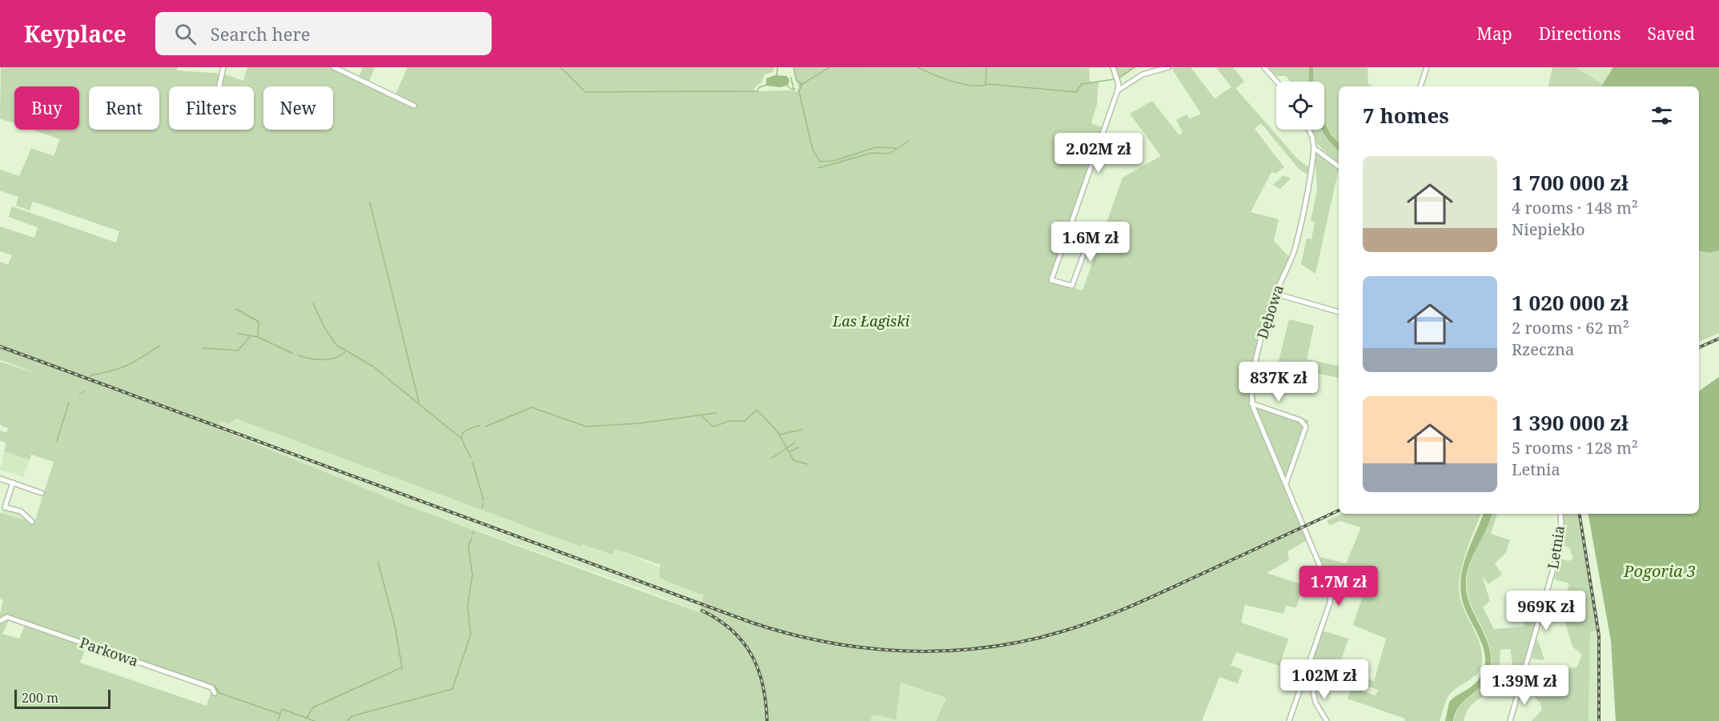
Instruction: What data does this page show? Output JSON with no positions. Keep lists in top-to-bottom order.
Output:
{
  "streets": {
    "street": ["Dębowa", "Letnia", "Parkowa"]
  },
  "water": ["Pogoria 3"],
  "parks": ["Las Łagiski"],
  "scale_bar": "200 m",
  "page": {
    "header": "Keyplace",
    "search": "Search here",
    "nav": ["Map", "Directions", "Saved"],
    "chip": [
      "Buy",
      "Rent",
      "Filters",
      "New"
    ],
    "heading": "7 homes",
    "price": [
      "2.02M zł",
      "1.6M zł",
      "837K zł",
      "1.7M zł",
      "969K zł",
      "1.02M zł",
      "1.39M zł"
    ],
    "list": [
      {
        "name": "1 700 000 zł",
        "note": "4 rooms · 148 m² · Niepiekło"
      },
      {
        "name": "1 020 000 zł",
        "note": "2 rooms · 62 m² · Rzeczna"
      },
      {
        "name": "1 390 000 zł",
        "note": "5 rooms · 128 m² · Letnia"
      }
    ],
    "scale": "200 m"
  }
}
